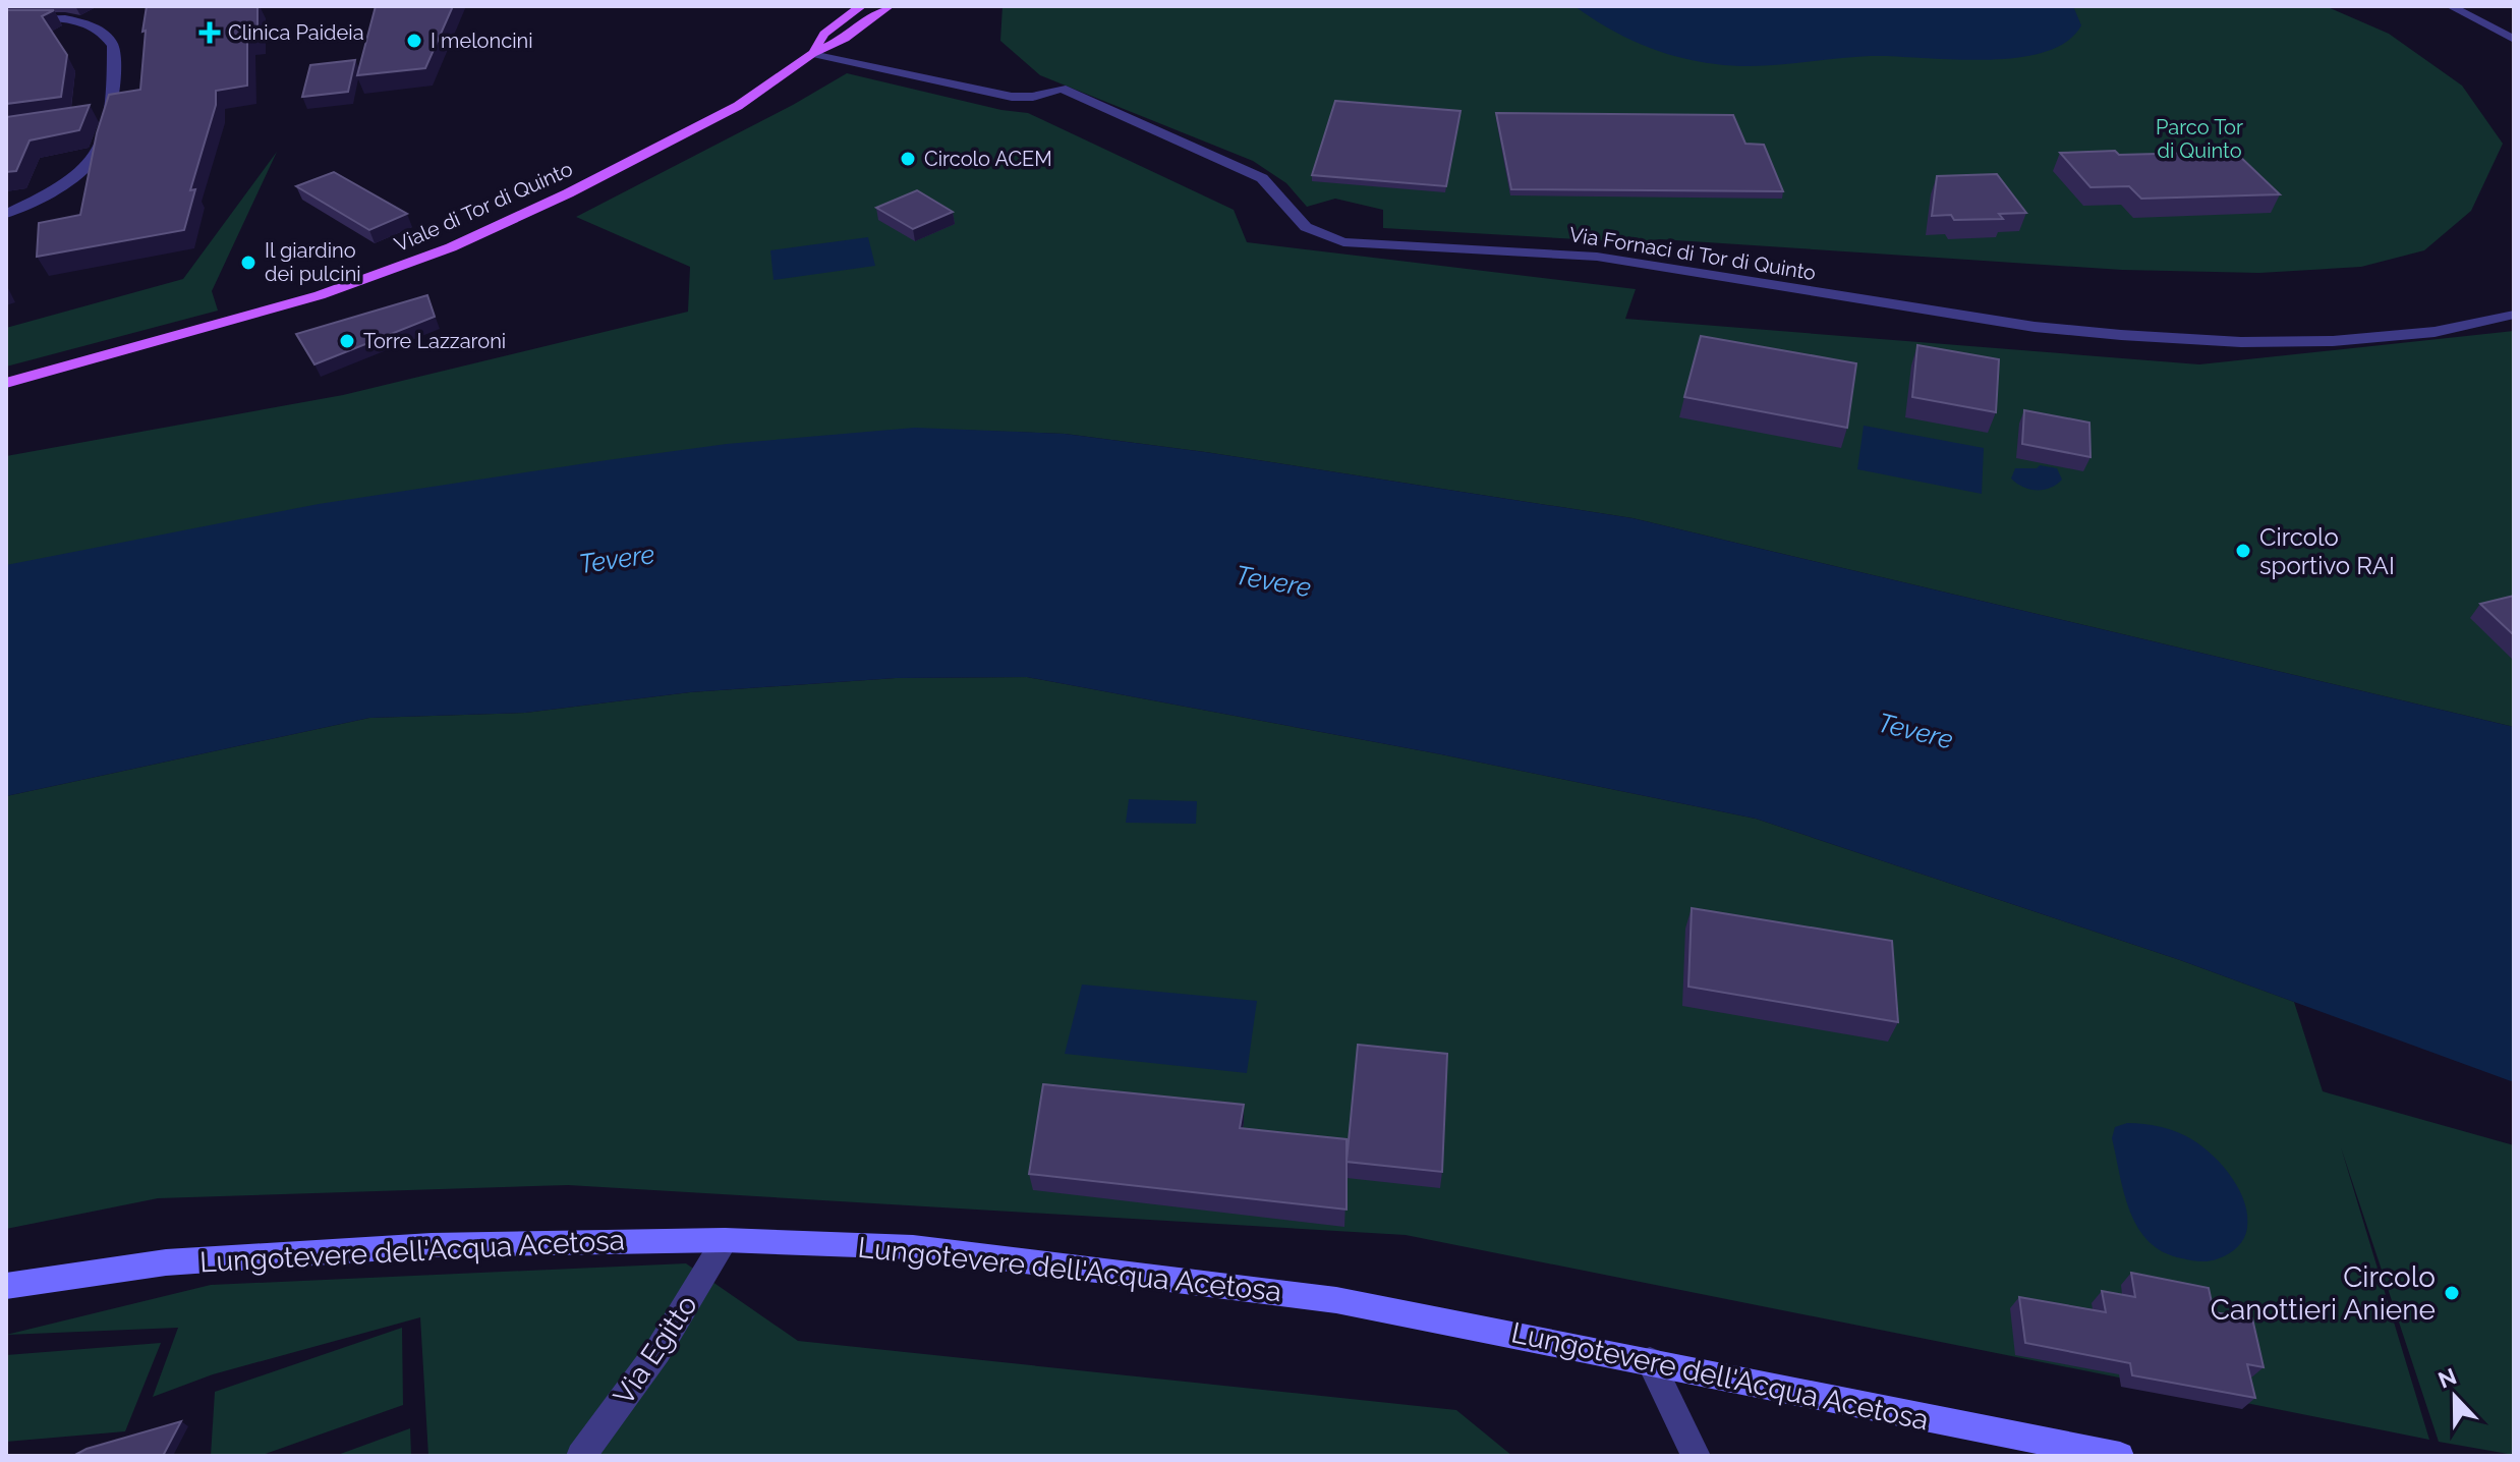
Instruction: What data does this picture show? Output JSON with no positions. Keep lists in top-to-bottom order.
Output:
{
  "streets": {
    "main road": ["Viale di Tor di Quinto", "Lungotevere dell'Acqua Acetosa"],
    "street": ["Via Fornaci di Tor di Quinto", "Via Egitto"]
  },
  "crossings": [
    ["Viale di Tor di Quinto", "Via Fornaci di Tor di Quinto"],
    ["Lungotevere dell'Acqua Acetosa", "Via Egitto"]
  ],
  "water": ["Tevere"],
  "parks": ["Parco Tor di Quinto"],
  "places": {
    "health": ["Clinica Paideia"],
    "other": [
      "I meloncini",
      "Circolo ACEM",
      "Il giardino dei pulcini",
      "Torre Lazzaroni",
      "Circolo sportivo RAI",
      "Circolo Canottieri Aniene"
    ]
  },
  "north": "top"
}
